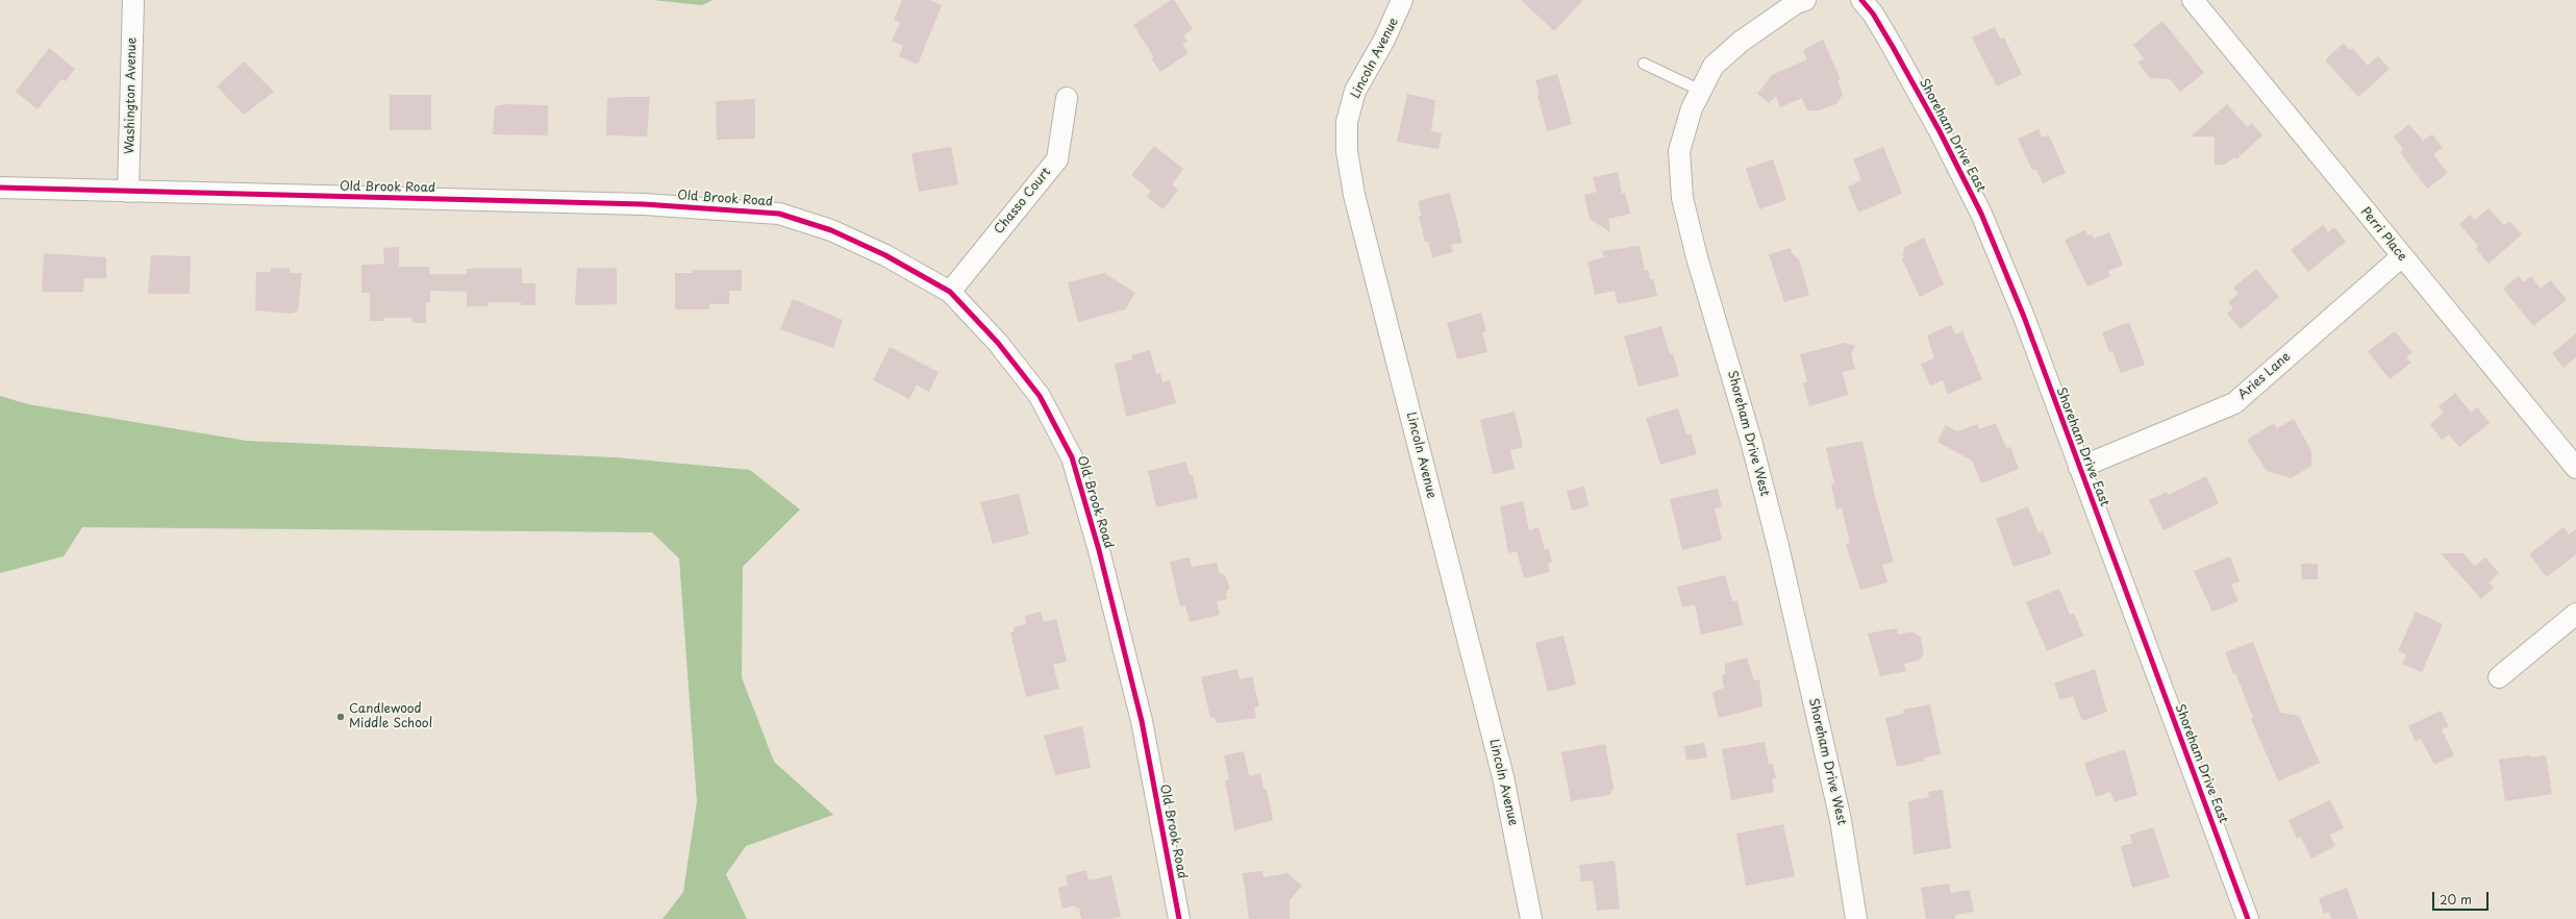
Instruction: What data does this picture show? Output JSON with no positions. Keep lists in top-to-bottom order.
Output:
{
  "streets": {
    "street": [
      "Lincoln Avenue",
      "Washington Avenue",
      "Shoreham Drive East",
      "Old Brook Road",
      "Chasso Court",
      "Perri Place",
      "Aries Lane",
      "Shoreham Drive West"
    ]
  },
  "crossings": [
    ["Washington Avenue", "Old Brook Road"],
    ["Shoreham Drive East", "Aries Lane"],
    ["Old Brook Road", "Chasso Court"],
    ["Perri Place", "Aries Lane"]
  ],
  "places": ["Candlewood Middle School"],
  "scale_bar": "20 m"
}
